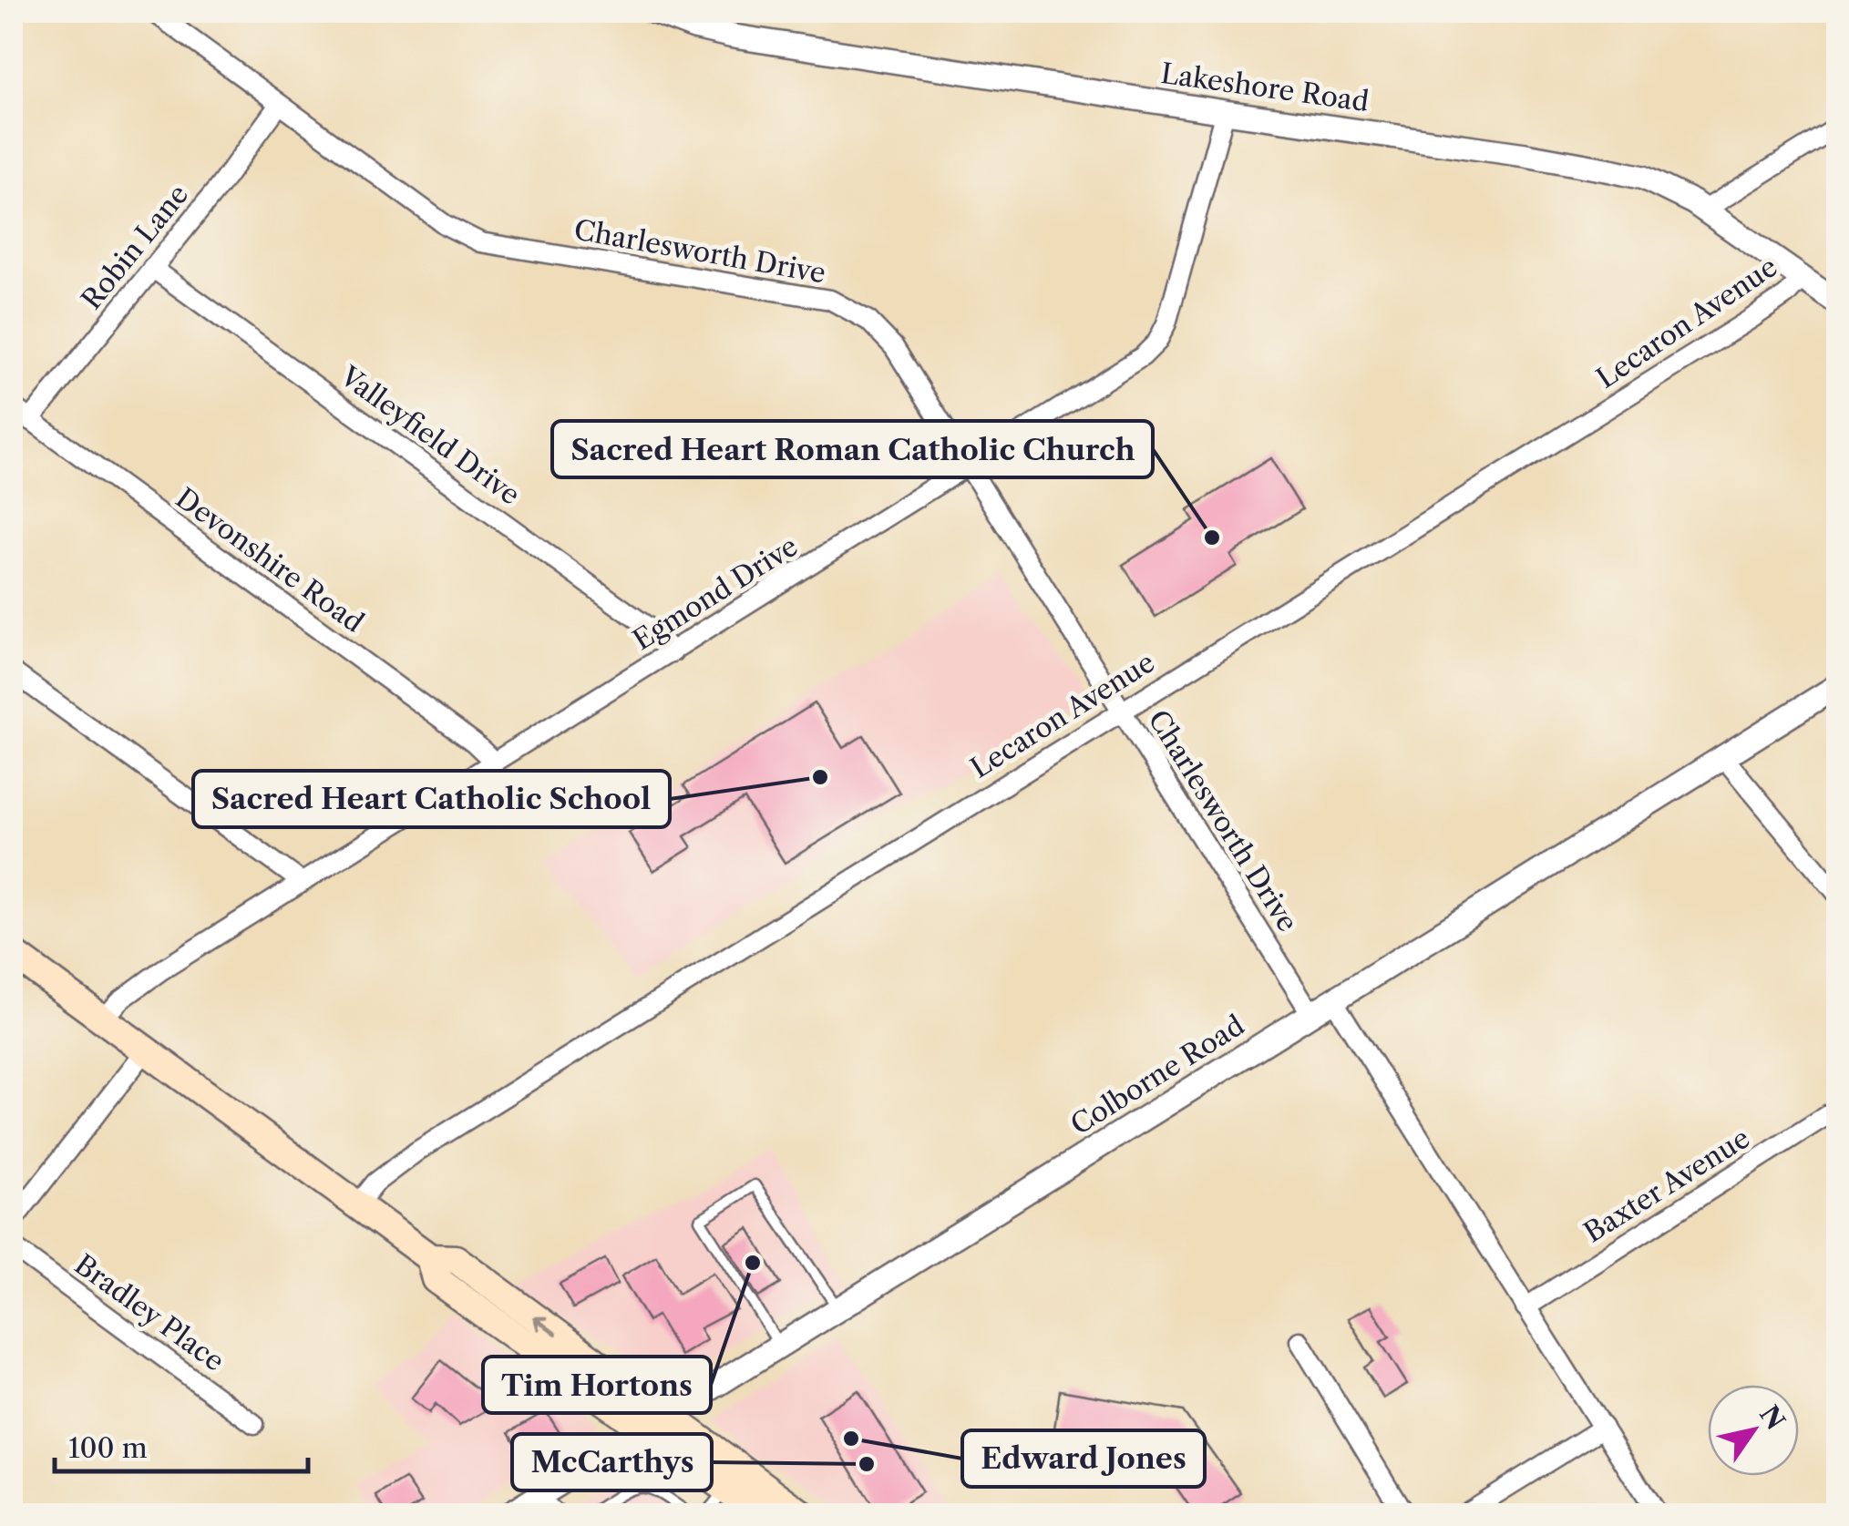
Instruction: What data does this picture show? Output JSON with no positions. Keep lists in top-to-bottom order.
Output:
{
  "streets": {
    "street": [
      "Lakeshore Road",
      "Robin Lane",
      "Charlesworth Drive",
      "Lecaron Avenue",
      "Valleyfield Drive",
      "Devonshire Road",
      "Egmond Drive",
      "Colborne Road",
      "Baxter Avenue",
      "Bradley Place"
    ]
  },
  "crossings": [
    ["Lakeshore Road", "Lecaron Avenue"],
    ["Lakeshore Road", "Egmond Drive"],
    ["Robin Lane", "Charlesworth Drive"],
    ["Robin Lane", "Valleyfield Drive"],
    ["Robin Lane", "Devonshire Road"],
    ["Charlesworth Drive", "Lecaron Avenue"],
    ["Charlesworth Drive", "Egmond Drive"],
    ["Charlesworth Drive", "Colborne Road"],
    ["Valleyfield Drive", "Egmond Drive"],
    ["Devonshire Road", "Egmond Drive"]
  ],
  "places": [
    "Sacred Heart Roman Catholic Church",
    "Sacred Heart Catholic School",
    "Tim Hortons",
    "Edward Jones",
    "McCarthys"
  ],
  "scale_bar": "100 m",
  "north": "top right"
}
